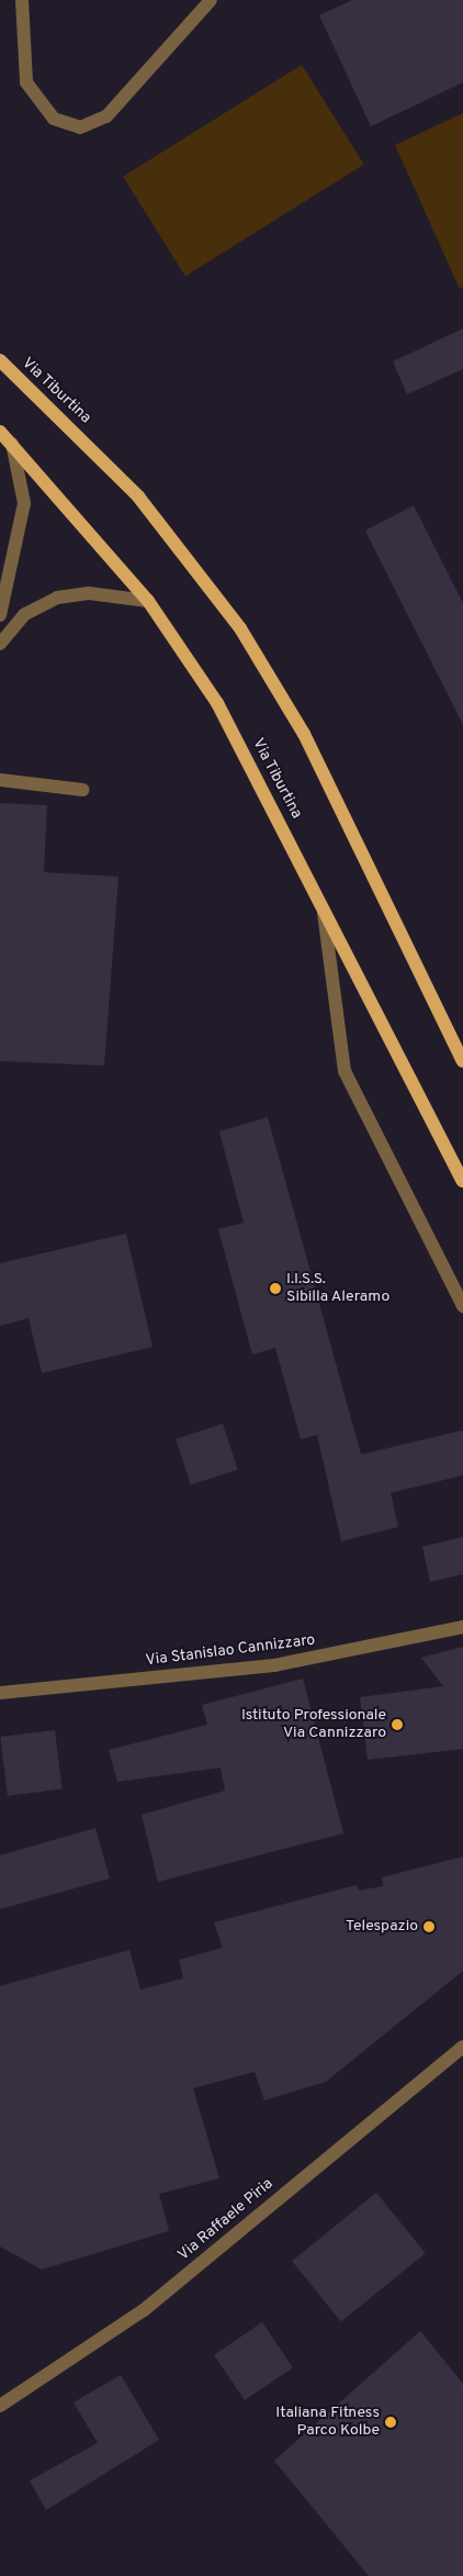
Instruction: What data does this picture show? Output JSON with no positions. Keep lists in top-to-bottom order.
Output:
{
  "streets": {
    "main road": ["Via Tiburtina"],
    "street": ["Via Stanislao Cannizzaro", "Via Raffaele Piria"]
  },
  "places": [
    "I.I.S.S. Sibilla Aleramo",
    "Istituto Professionale Via Cannizzaro",
    "Telespazio",
    "Italiana Fitness Parco Kolbe"
  ]
}
